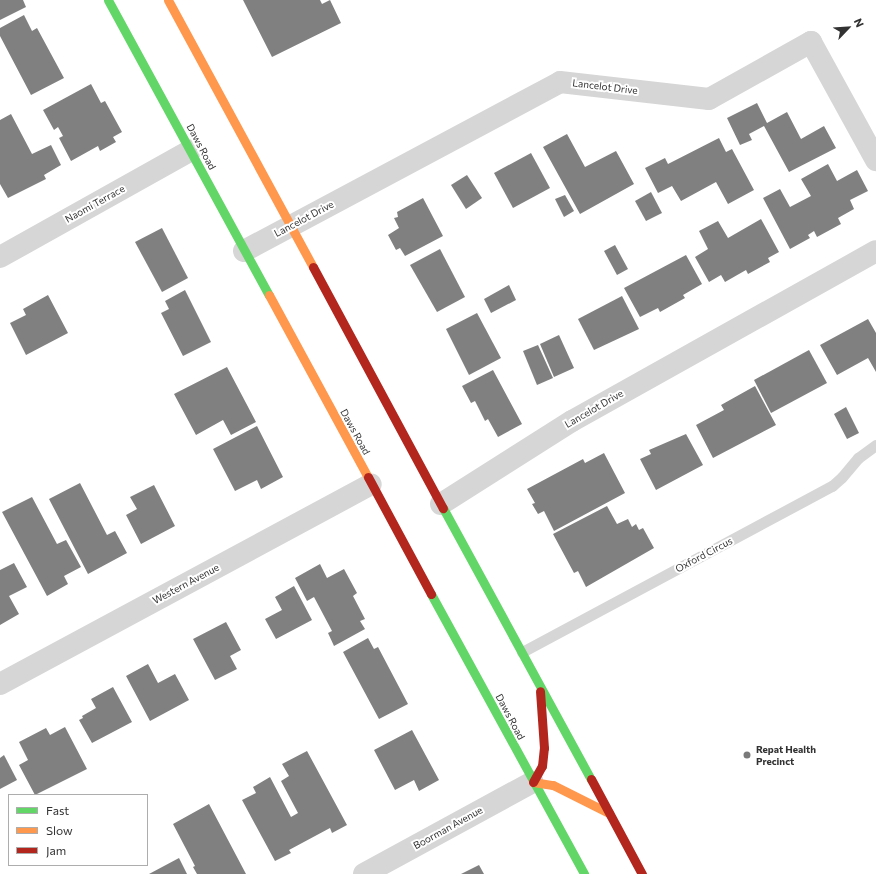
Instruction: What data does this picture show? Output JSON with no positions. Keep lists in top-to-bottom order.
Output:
{
  "streets": {
    "main road": ["Daws Road"],
    "street": [
      "Lancelot Drive",
      "Naomi Terrace",
      "Western Avenue",
      "Boorman Avenue"
    ],
    "lane": ["Oxford Circus"]
  },
  "crossings": [
    ["Lancelot Drive", "Daws Road"],
    ["Daws Road", "Naomi Terrace"],
    ["Daws Road", "Western Avenue"],
    ["Daws Road", "Boorman Avenue"]
  ],
  "places": ["Repat Health Precinct"],
  "legend": ["Fast", "Slow", "Jam"],
  "north": "top right"
}
